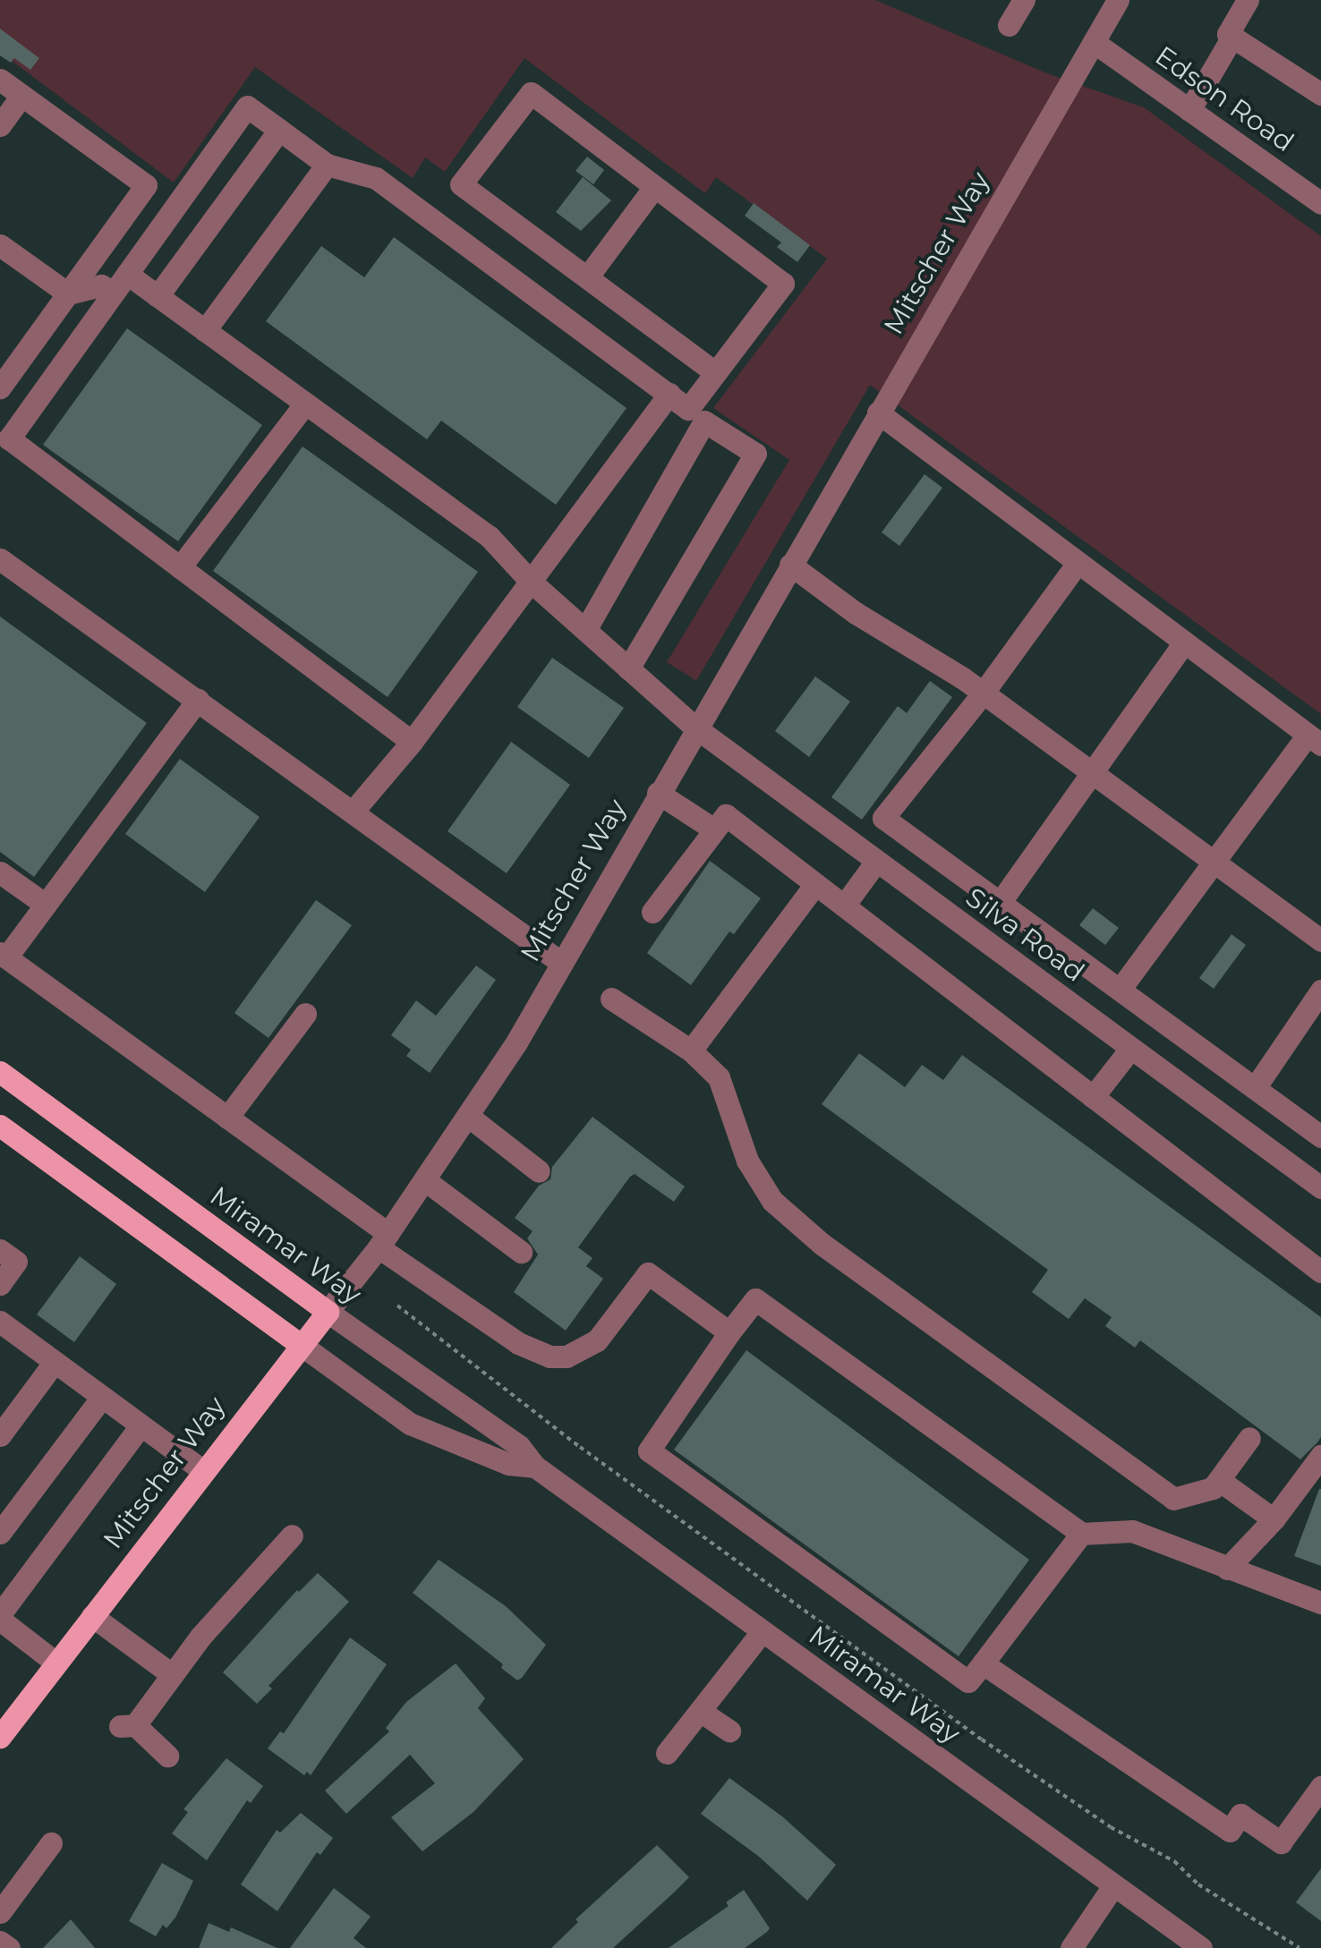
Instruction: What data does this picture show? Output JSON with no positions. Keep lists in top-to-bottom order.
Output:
{
  "streets": {
    "main road": ["Mitscher Way", "Miramar Way"],
    "street": ["Edson Road", "Silva Road"]
  },
  "crossings": [
    ["Edson Road", "Mitscher Way"],
    ["Mitscher Way", "Silva Road"],
    ["Mitscher Way", "Miramar Way"]
  ]
}
